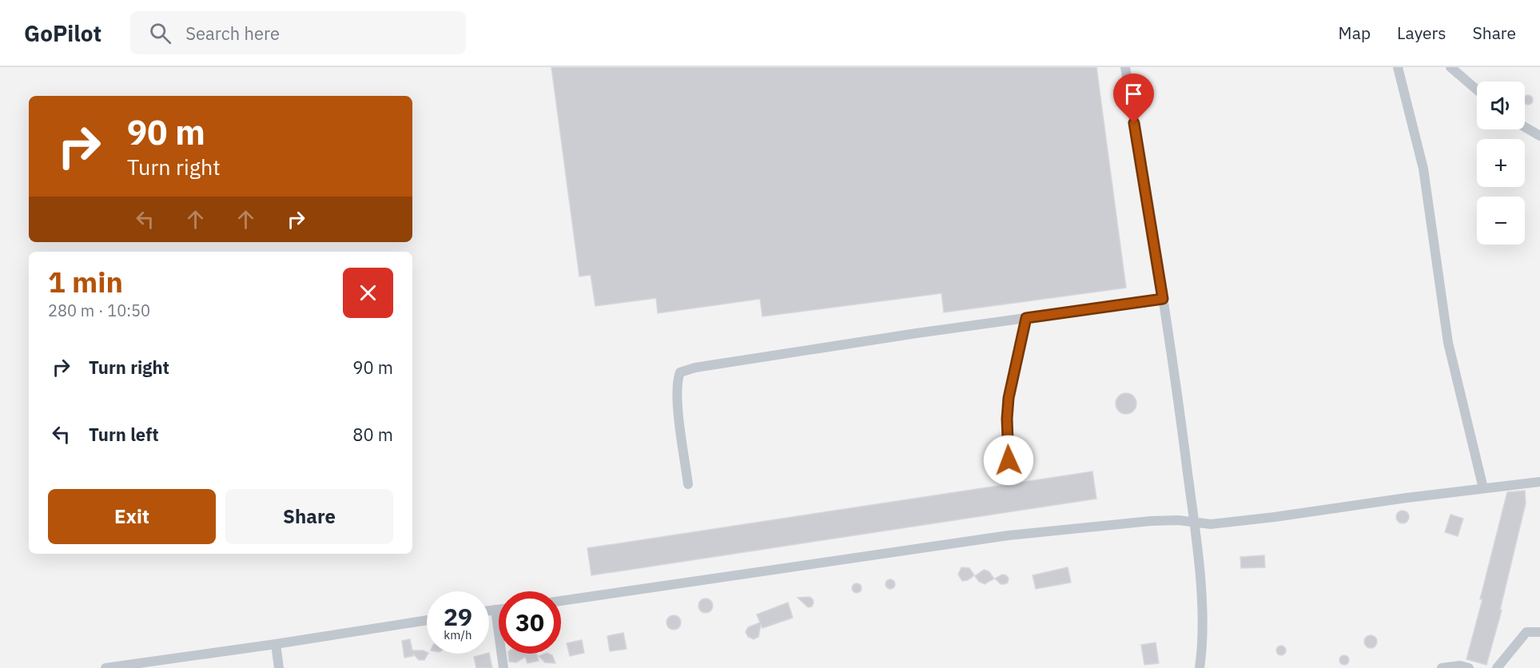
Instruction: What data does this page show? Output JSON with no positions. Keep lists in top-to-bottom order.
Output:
{
  "page": {
    "header": "GoPilot",
    "search": "Search here",
    "nav": ["Map", "Layers", "Share"],
    "map_buttons": ["+", "−"],
    "turn": ["90 m", "Turn right"],
    "heading": ["1 min", "280 m · 10:50"],
    "list": [
      {
        "name": "Turn right",
        "value": "90 m"
      },
      {
        "name": "Turn left",
        "value": "80 m"
      }
    ],
    "buttons": ["Exit", "Share"],
    "speed": "29 km/h",
    "limit": "30"
  }
}
